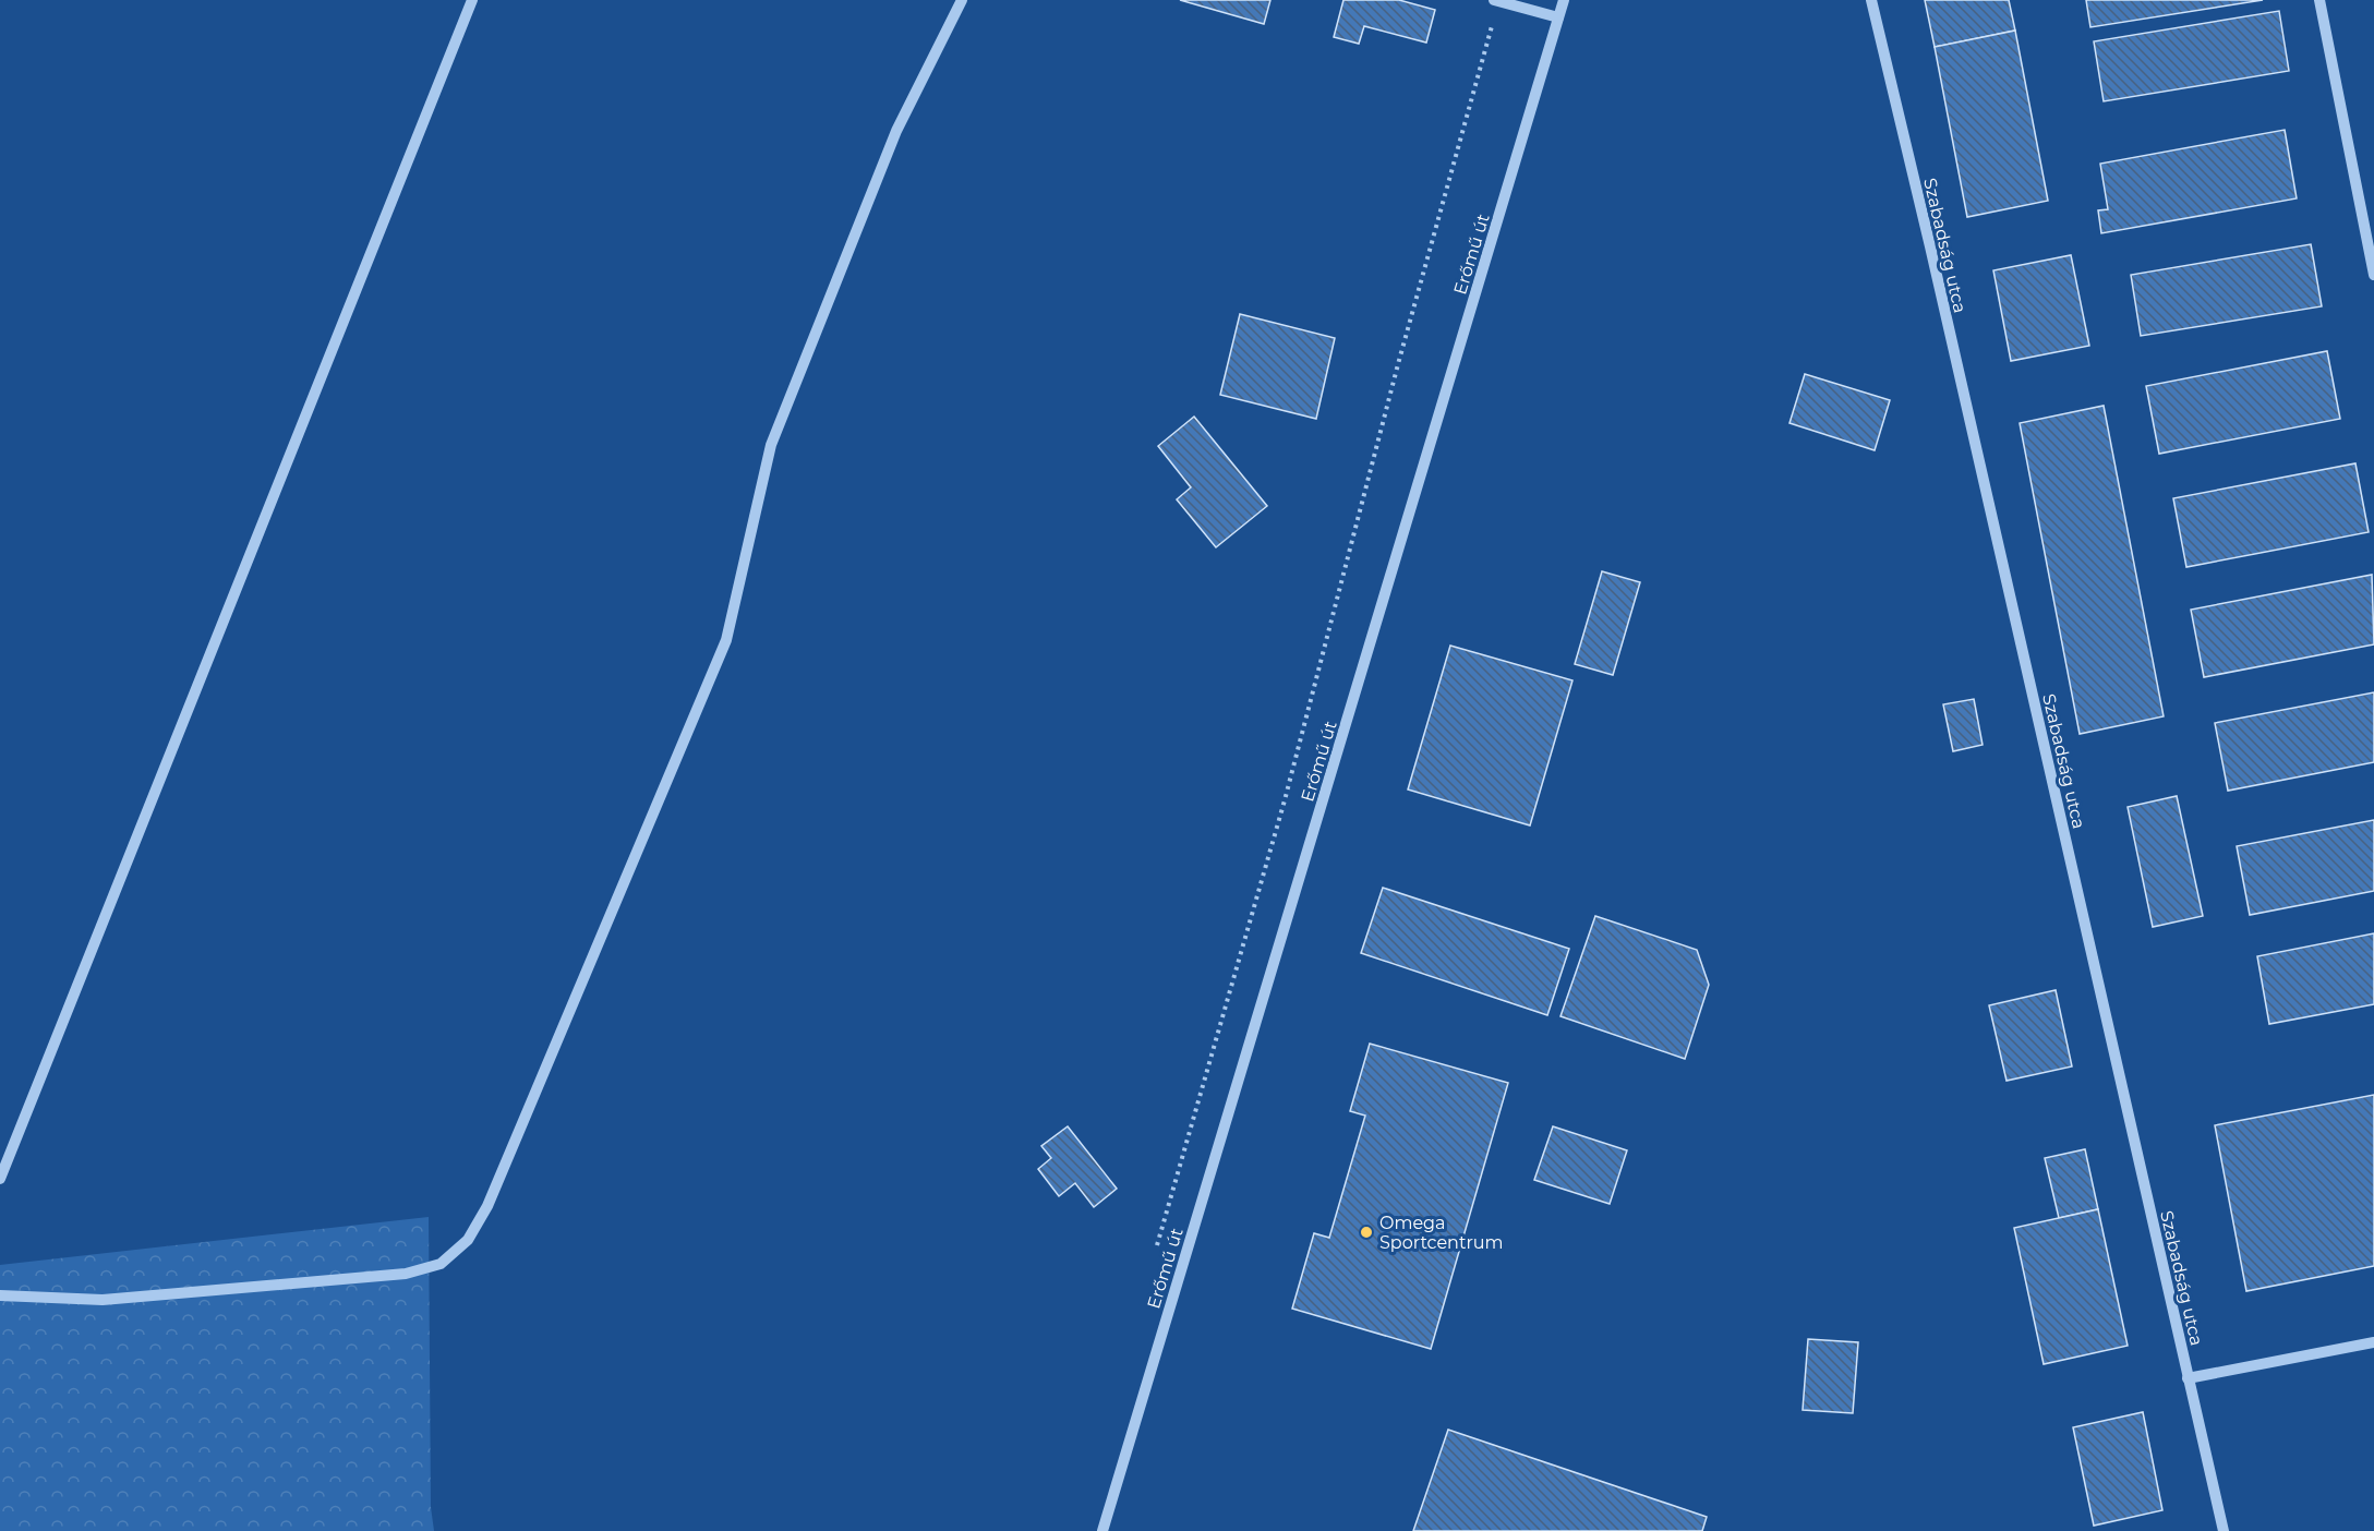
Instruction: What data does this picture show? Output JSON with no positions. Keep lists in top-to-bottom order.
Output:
{
  "streets": {
    "street": ["Szabadság utca", "Erőmű út"]
  },
  "places": ["Omega Sportcentrum"]
}
